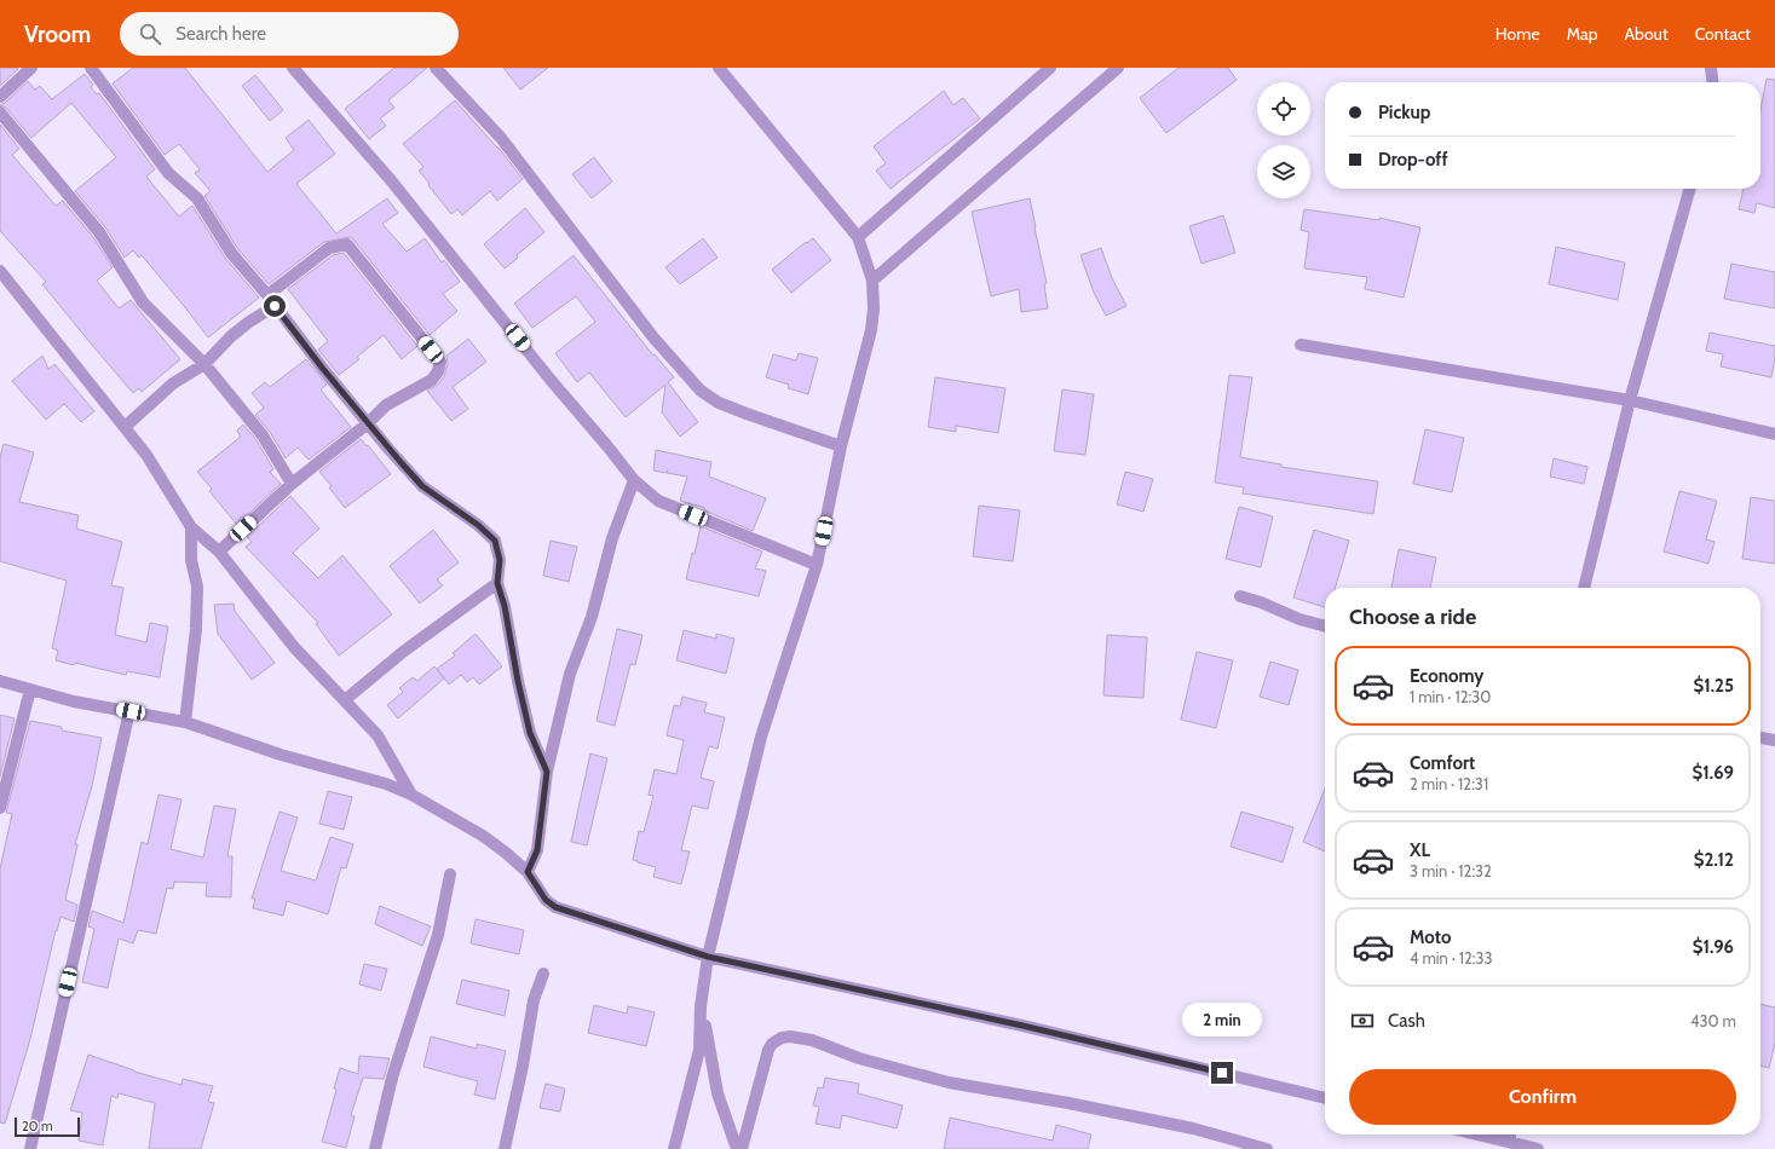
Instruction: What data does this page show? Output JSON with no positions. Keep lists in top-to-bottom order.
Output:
{
  "scale_bar": "20 m",
  "page": {
    "header": "Vroom",
    "search": "Search here",
    "nav": [
      "Home",
      "Map",
      "About",
      "Contact"
    ],
    "banner": ["Pickup", "Drop-off"],
    "heading": "Choose a ride",
    "list": [
      {
        "name": "Economy",
        "note": "1 min · 12:30",
        "value": "$1.25"
      },
      {
        "name": "Comfort",
        "note": "2 min · 12:31",
        "value": "$1.69"
      },
      {
        "name": "XL",
        "note": "3 min · 12:32",
        "value": "$2.12"
      },
      {
        "name": "Moto",
        "note": "4 min · 12:33",
        "value": "$1.96"
      }
    ],
    "pay": ["Cash", "430 m"],
    "bubble": "2 min",
    "buttons": "Confirm",
    "scale": "20 m"
  }
}
